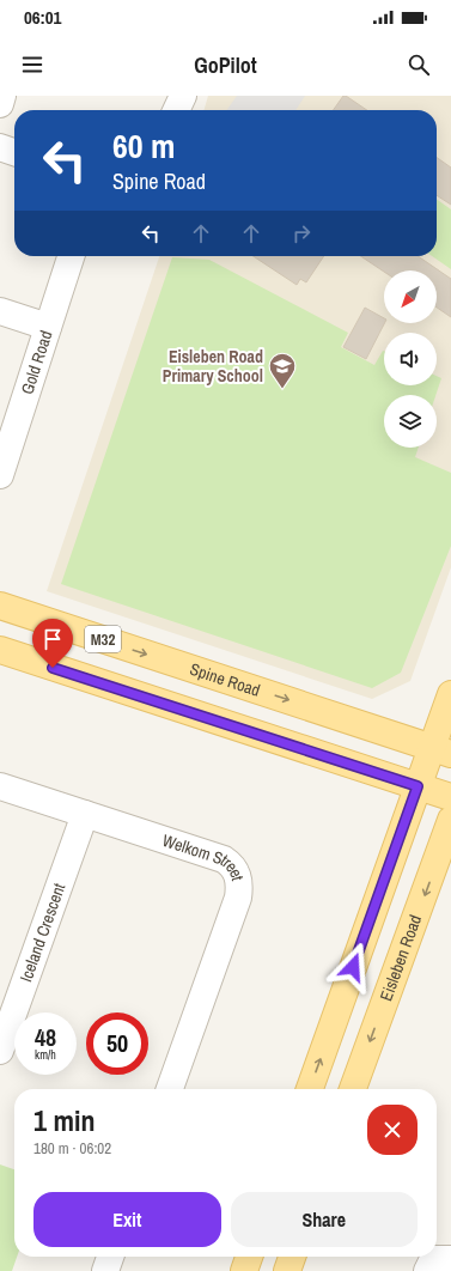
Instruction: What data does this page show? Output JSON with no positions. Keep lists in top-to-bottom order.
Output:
{
  "streets": {
    "main road": ["M32", "Spine Road", "Eisleben Road"],
    "street": ["Gold Road", "Welkom Street", "Iceland Crescent"]
  },
  "crossings": [
    ["Welkom Street", "Iceland Crescent"]
  ],
  "places": {
    "school or university": ["Eisleben Road Primary School"]
  },
  "north": "bottom left",
  "page": {
    "status": "06:01",
    "header": "GoPilot",
    "turn": ["60 m", "Spine Road"],
    "speed": "48 km/h",
    "limit": "50",
    "heading": ["1 min", "180 m · 06:02"],
    "buttons": ["Exit", "Share"]
  }
}
